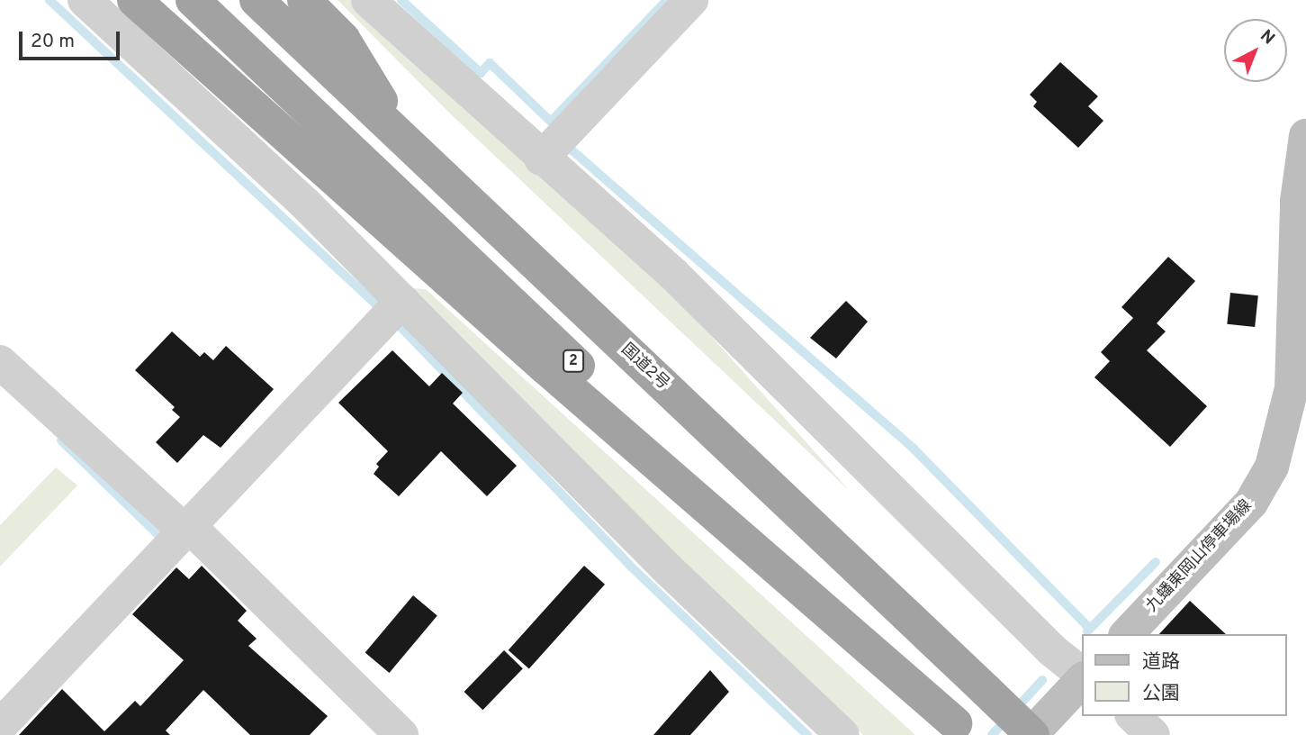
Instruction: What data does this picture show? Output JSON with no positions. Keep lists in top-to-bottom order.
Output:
{
  "streets": {
    "highway": ["2", "国道2号"],
    "main road": ["九蟠東岡山停車場線"]
  },
  "legend": ["道路", "公園"],
  "scale_bar": "20 m",
  "north": "top right"
}
